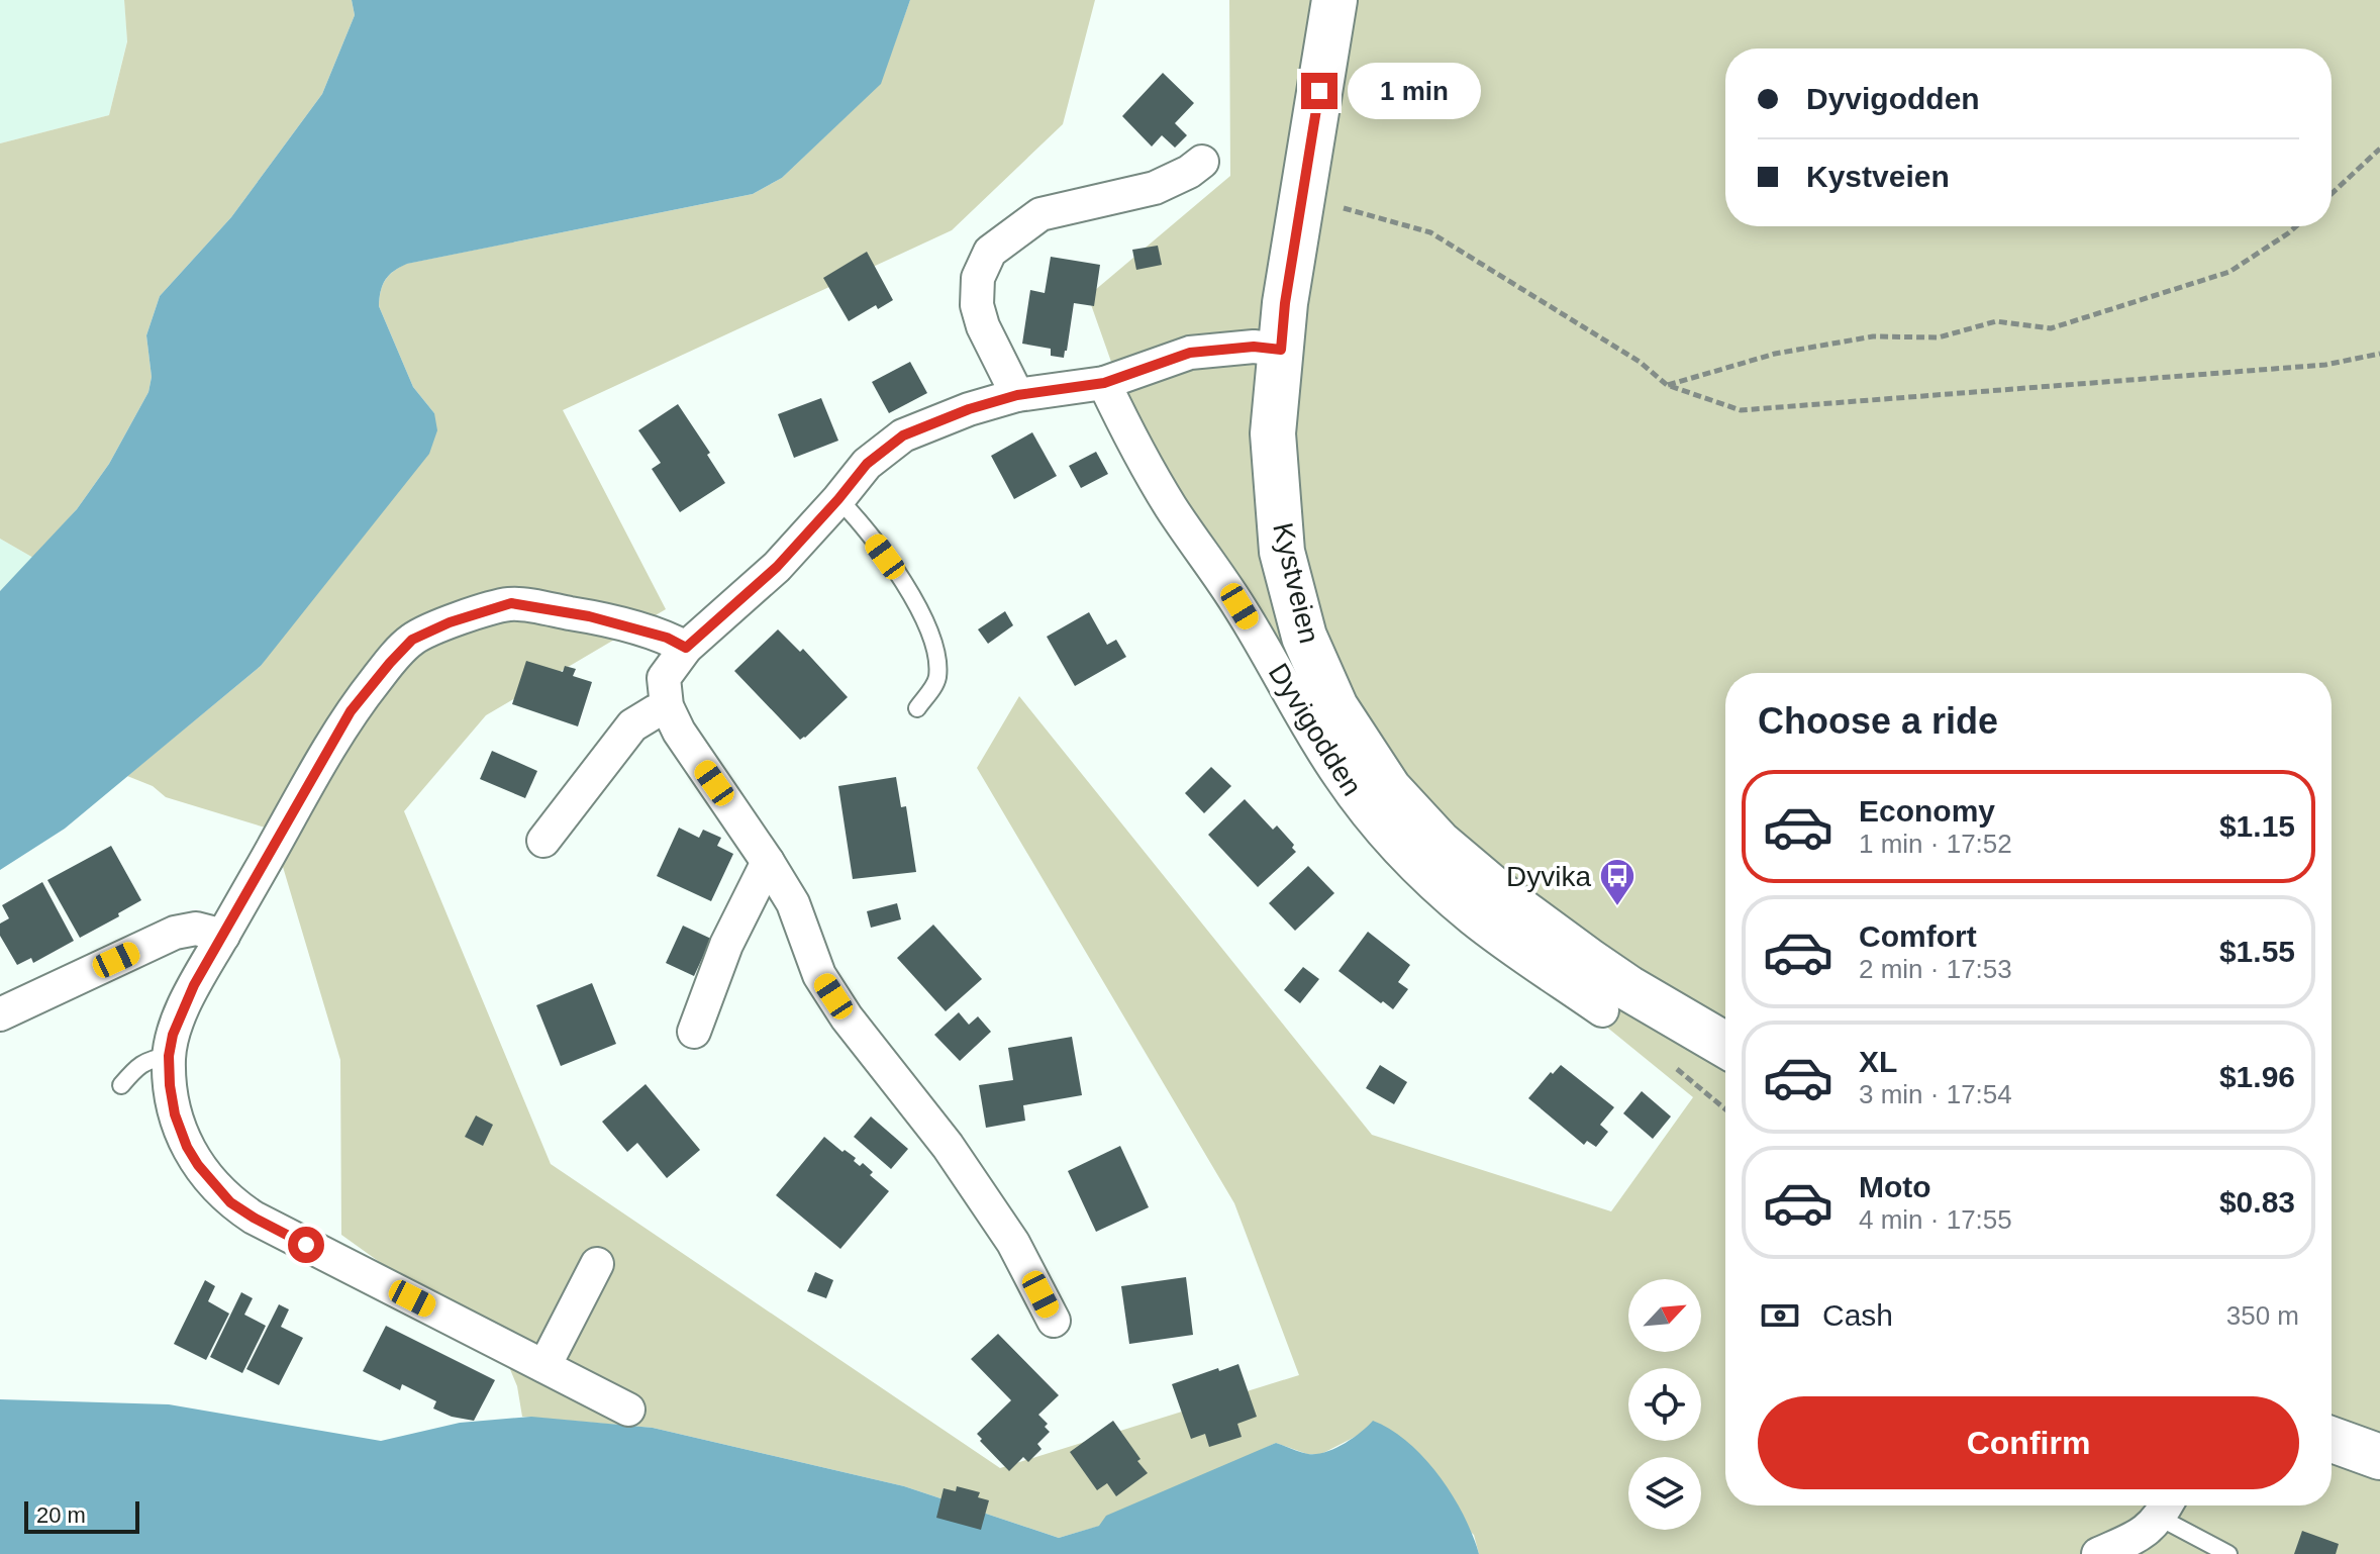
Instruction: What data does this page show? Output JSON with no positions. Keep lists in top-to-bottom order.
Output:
{
  "streets": {
    "main road": ["Kystveien"],
    "street": ["Dyvigodden"]
  },
  "crossings": [
    ["Kystveien", "Dyvigodden"]
  ],
  "places": {
    "bus stop": ["Dyvika"]
  },
  "scale_bar": "20 m",
  "north": "top right",
  "page": {
    "banner": ["Dyvigodden", "Kystveien"],
    "bubble": "1 min",
    "heading": "Choose a ride",
    "list": [
      {
        "name": "Economy",
        "note": "1 min · 17:52",
        "value": "$1.15"
      },
      {
        "name": "Comfort",
        "note": "2 min · 17:53",
        "value": "$1.55"
      },
      {
        "name": "XL",
        "note": "3 min · 17:54",
        "value": "$1.96"
      },
      {
        "name": "Moto",
        "note": "4 min · 17:55",
        "value": "$0.83"
      }
    ],
    "pay": ["Cash", "350 m"],
    "buttons": "Confirm",
    "scale": "20 m"
  }
}
